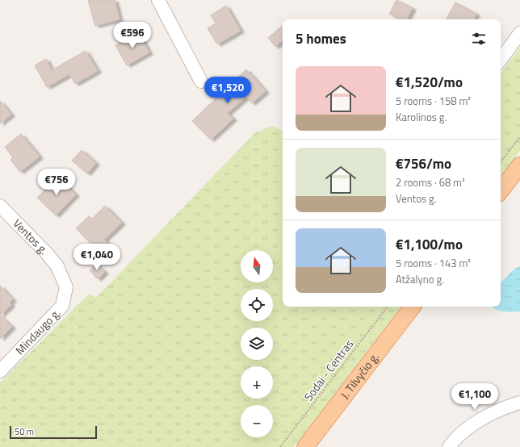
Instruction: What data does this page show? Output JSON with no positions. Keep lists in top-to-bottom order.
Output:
{
  "streets": {
    "main road": ["J. Tilvyčio g."],
    "street": ["Ventos g.", "Mindaugo g."],
    "path": ["Sodai - Centras"]
  },
  "crossings": [
    ["Ventos g.", "Mindaugo g."]
  ],
  "scale_bar": "50 m",
  "north": "top",
  "page": {
    "heading": "5 homes",
    "price": [
      "€596",
      "€1,520",
      "€756",
      "€1,040",
      "€1,100"
    ],
    "list": [
      {
        "name": "€1,520/mo",
        "note": "5 rooms · 158 m² · Karolinos g."
      },
      {
        "name": "€756/mo",
        "note": "2 rooms · 68 m² · Ventos g."
      },
      {
        "name": "€1,100/mo",
        "note": "5 rooms · 143 m² · Atžalyno g."
      }
    ],
    "map_buttons": ["+", "−"],
    "scale": "50 m"
  }
}
